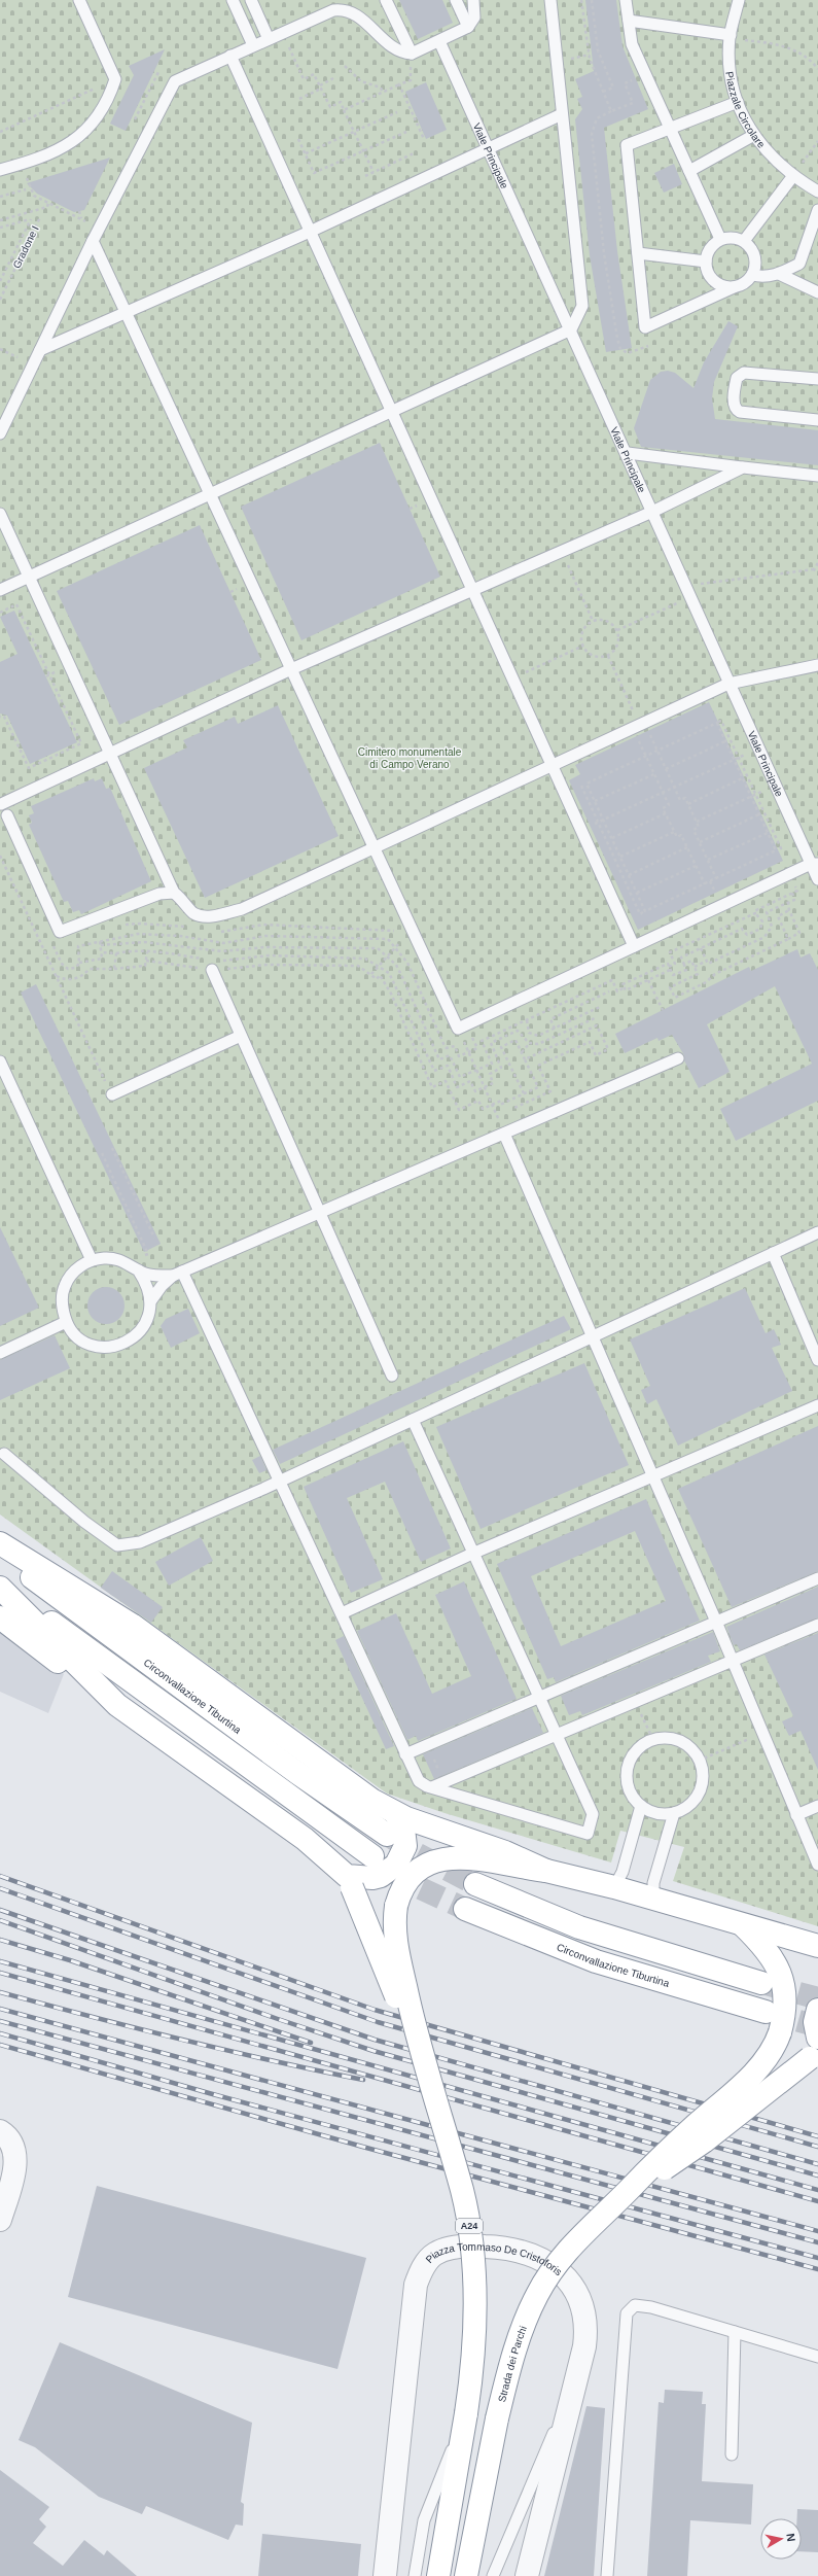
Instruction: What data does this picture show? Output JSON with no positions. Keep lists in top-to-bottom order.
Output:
{
  "streets": {
    "highway": ["Circonvallazione Tiburtina", "A24", "Strada dei Parchi"],
    "street": ["Piazza Tommaso De Cristoforis"],
    "lane": ["Piazzale Circolare", "Viale Principale"],
    "path": ["Gradone I"]
  },
  "parks": ["Cimitero monumentale di Campo Verano"],
  "north": "right"
}
